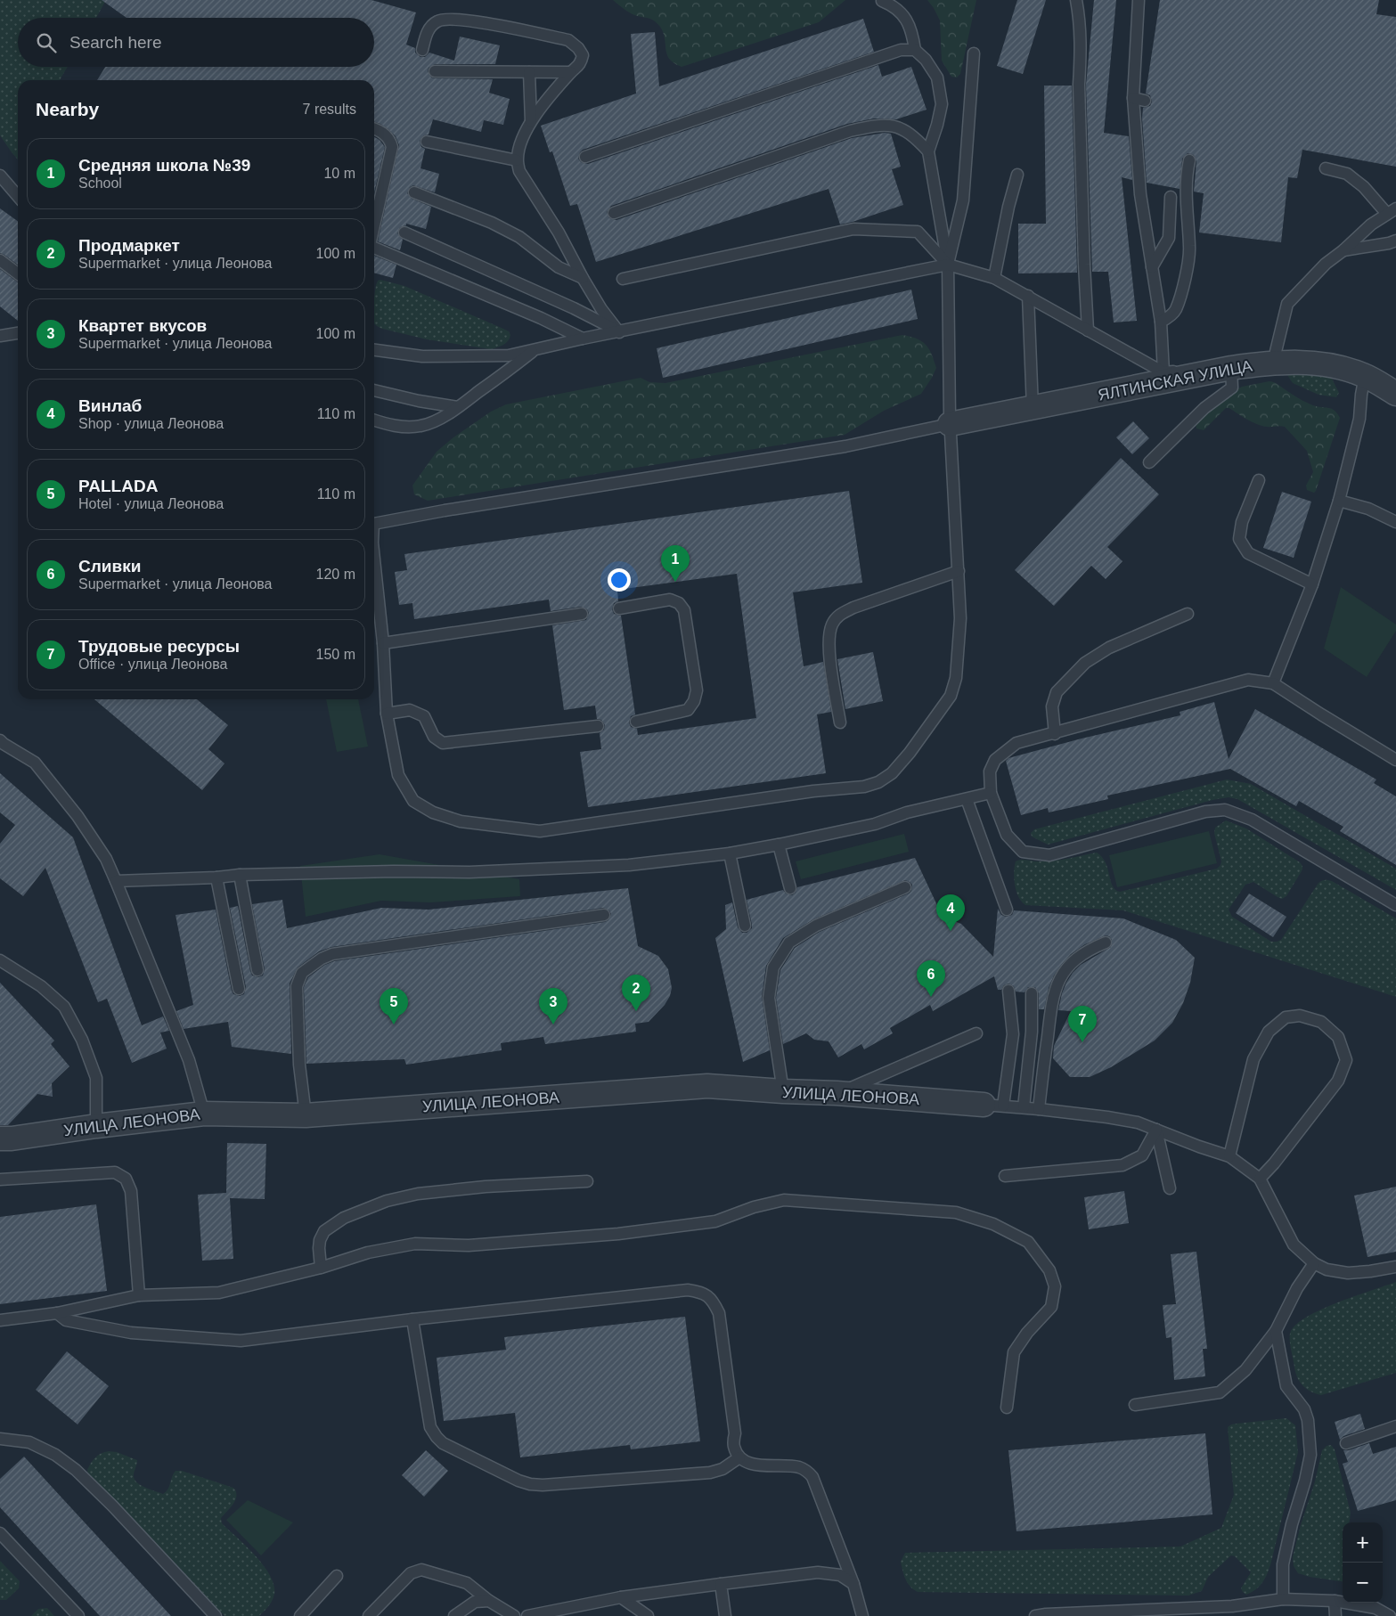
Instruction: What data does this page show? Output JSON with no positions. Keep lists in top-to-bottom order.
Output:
{
  "streets": {
    "street": ["ЯЛТИНСКАЯ УЛИЦА", "УЛИЦА ЛЕОНОВА"]
  },
  "page": {
    "search": "Search here",
    "heading": ["Nearby", "7 results"],
    "list": [
      {
        "mark": "1",
        "name": "Средняя школа №39",
        "note": "School",
        "value": "10 m"
      },
      {
        "mark": "2",
        "name": "Продмаркет",
        "note": "Supermarket · улица Леонова",
        "value": "100 m"
      },
      {
        "mark": "3",
        "name": "Квартет вкусов",
        "note": "Supermarket · улица Леонова",
        "value": "100 m"
      },
      {
        "mark": "4",
        "name": "Винлаб",
        "note": "Shop · улица Леонова",
        "value": "110 m"
      },
      {
        "mark": "5",
        "name": "PALLADA",
        "note": "Hotel · улица Леонова",
        "value": "110 m"
      },
      {
        "mark": "6",
        "name": "Сливки",
        "note": "Supermarket · улица Леонова",
        "value": "120 m"
      },
      {
        "mark": "7",
        "name": "Трудовые ресурсы",
        "note": "Office · улица Леонова",
        "value": "150 m"
      }
    ],
    "pins": [
      "1",
      "4",
      "6",
      "2",
      "3",
      "5",
      "7"
    ],
    "map_buttons": ["+", "−"]
  }
}
